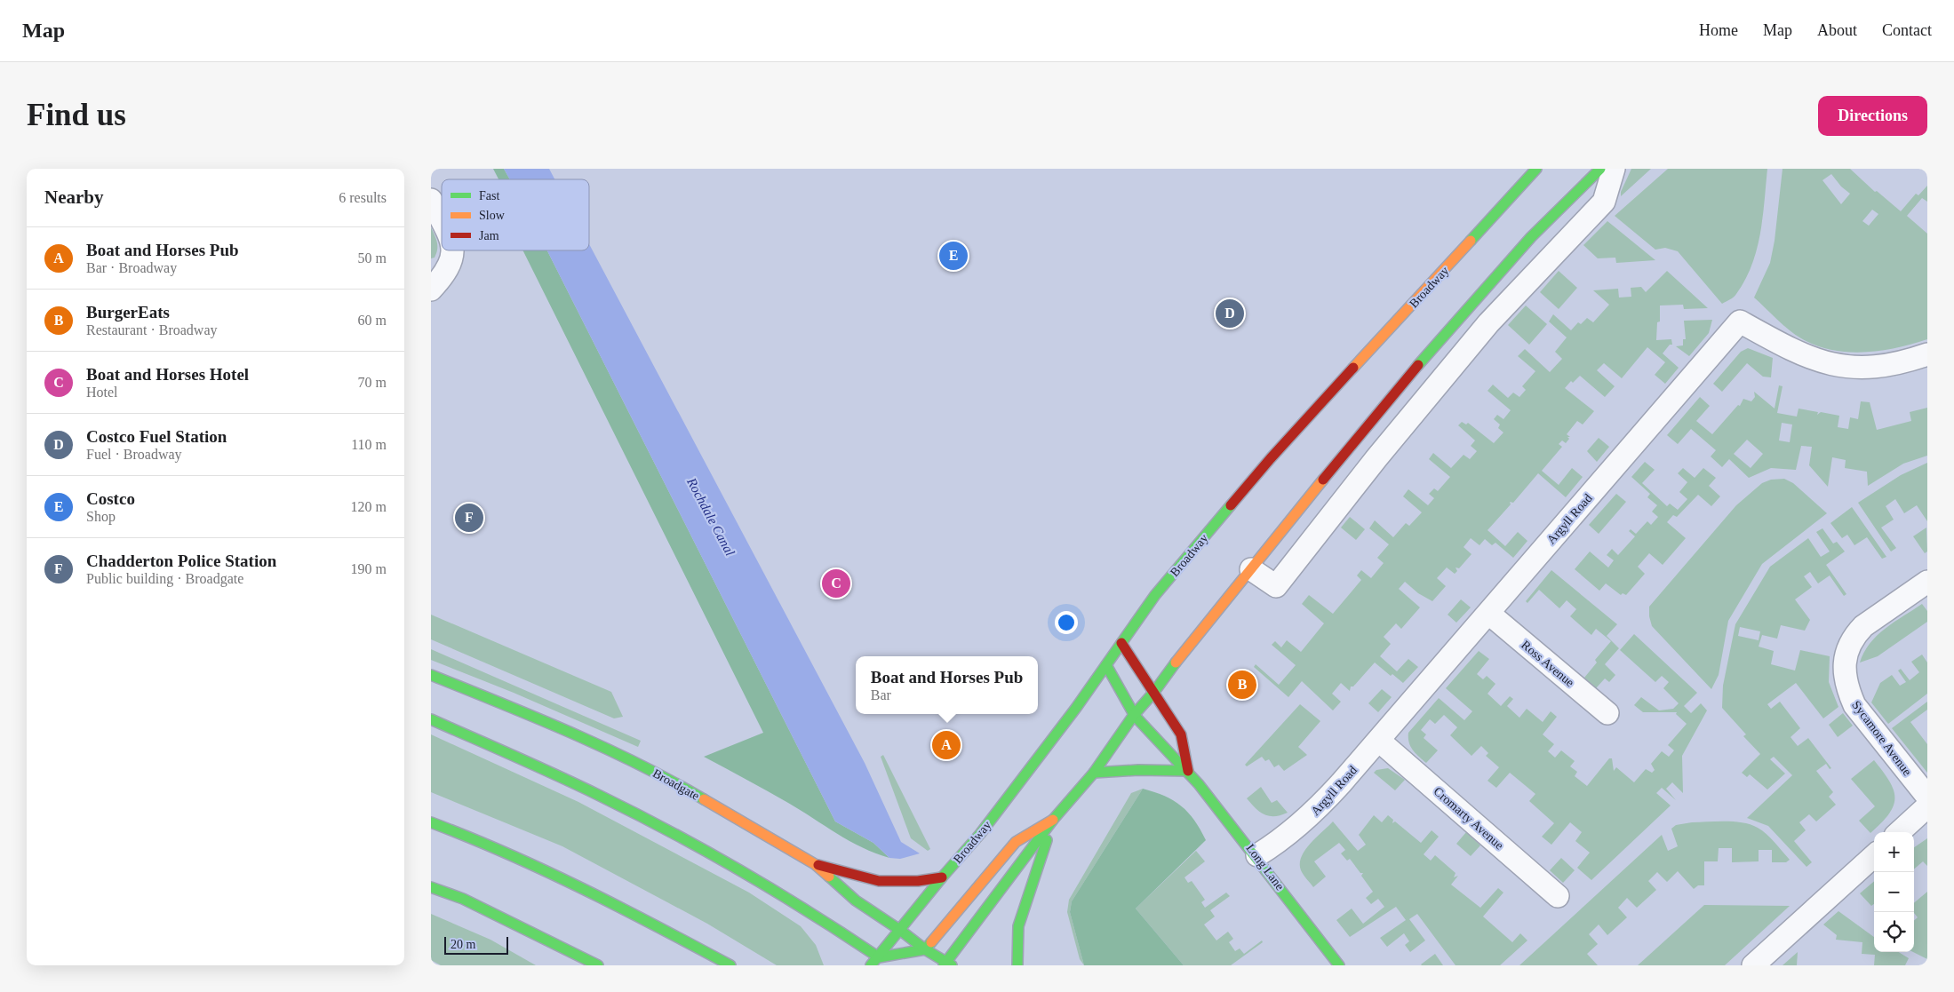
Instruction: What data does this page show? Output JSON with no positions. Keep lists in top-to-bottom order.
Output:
{
  "streets": {
    "main road": ["Broadway", "Broadgate", "Long Lane"],
    "street": [
      "Argyll Road",
      "Ross Avenue",
      "Sycamore Avenue",
      "Cromarty Avenue"
    ]
  },
  "crossings": [
    ["Broadway", "Broadgate"],
    ["Broadway", "Long Lane"],
    ["Argyll Road", "Ross Avenue"],
    ["Argyll Road", "Cromarty Avenue"],
    ["Argyll Road", "Long Lane"]
  ],
  "water": ["Rochdale Canal"],
  "legend": ["Fast", "Slow", "Jam"],
  "scale_bar": "20 m",
  "page": {
    "header": "Map",
    "nav": [
      "Home",
      "Map",
      "About",
      "Contact"
    ],
    "buttons": "Directions",
    "title": "Find us",
    "heading": ["Nearby", "6 results"],
    "list": [
      {
        "mark": "A",
        "name": "Boat and Horses Pub",
        "note": "Bar · Broadway",
        "value": "50 m"
      },
      {
        "mark": "B",
        "name": "BurgerEats",
        "note": "Restaurant · Broadway",
        "value": "60 m"
      },
      {
        "mark": "C",
        "name": "Boat and Horses Hotel",
        "note": "Hotel",
        "value": "70 m"
      },
      {
        "mark": "D",
        "name": "Costco Fuel Station",
        "note": "Fuel · Broadway",
        "value": "110 m"
      },
      {
        "mark": "E",
        "name": "Costco",
        "note": "Shop",
        "value": "120 m"
      },
      {
        "mark": "F",
        "name": "Chadderton Police Station",
        "note": "Public building · Broadgate",
        "value": "190 m"
      }
    ],
    "pins": [
      "E",
      "D",
      "F",
      "C",
      "B",
      "A"
    ],
    "popup": ["Boat and Horses Pub", "Bar"],
    "map_buttons": ["+", "−"],
    "scale": "20 m"
  }
}
